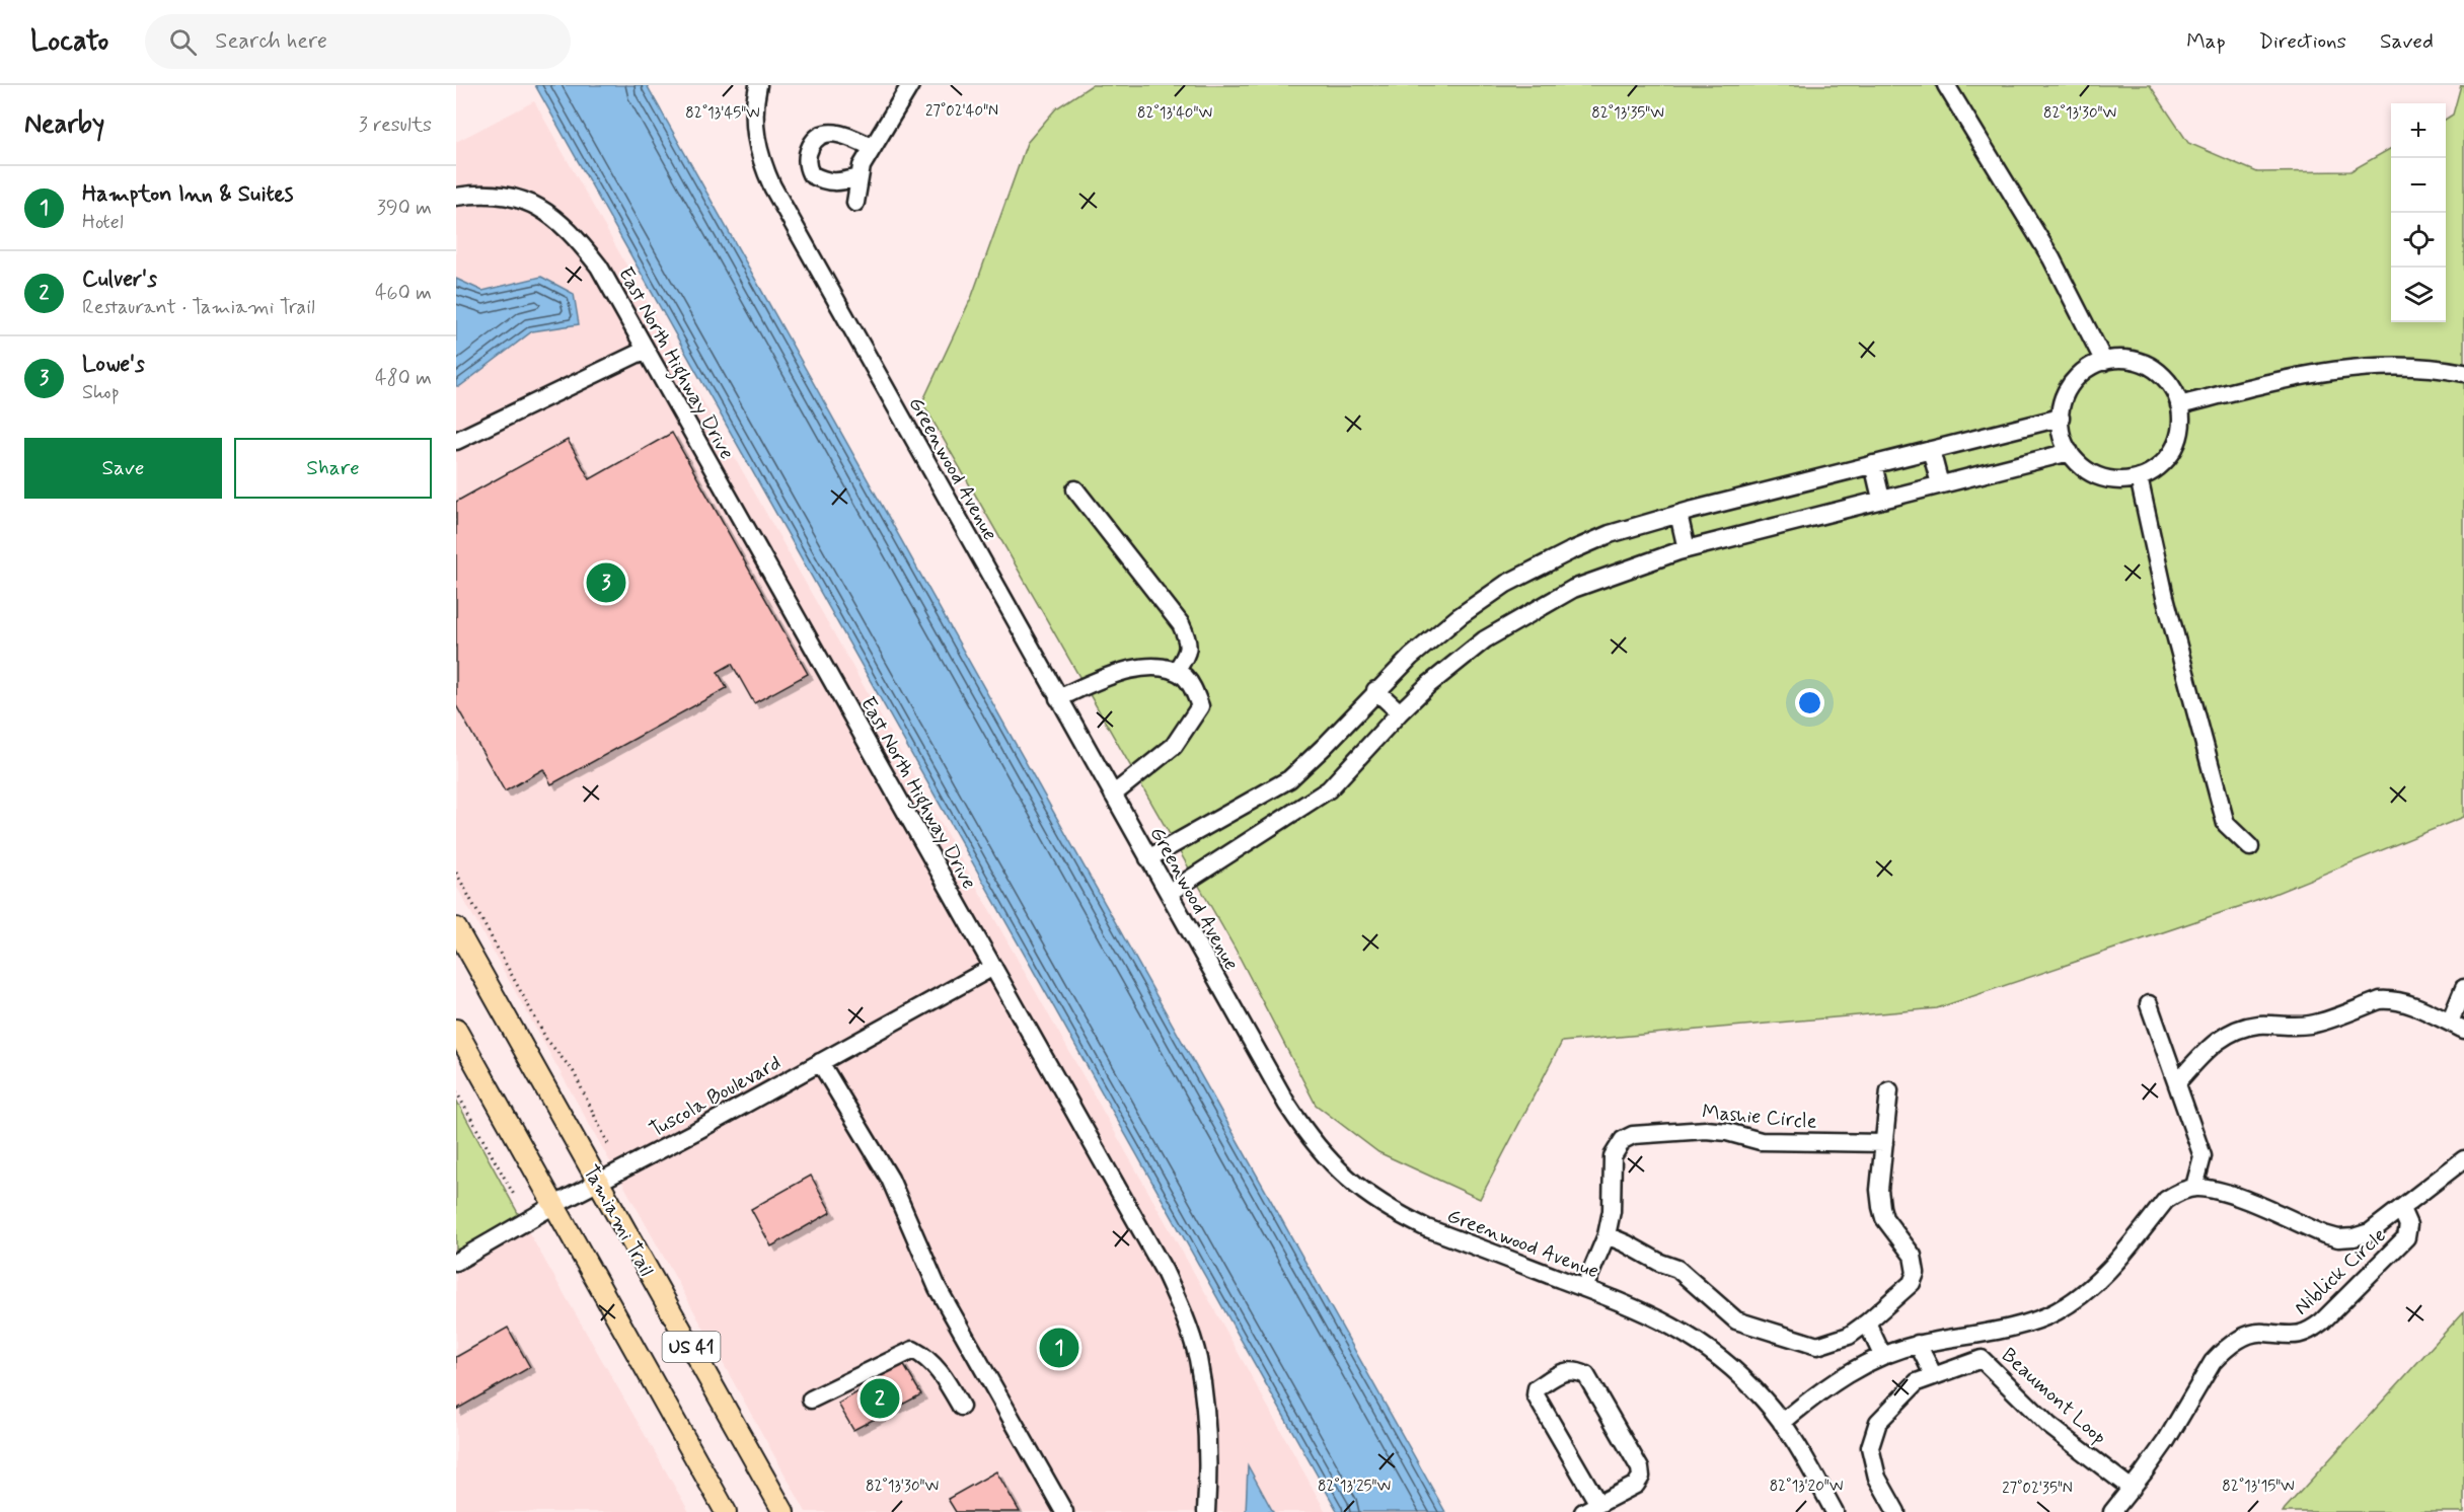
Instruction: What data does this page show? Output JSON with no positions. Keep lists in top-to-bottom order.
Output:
{
  "streets": {
    "main road": ["Tamiami Trail", "US 41"],
    "street": [
      "East North Highway Drive",
      "Greenwood Avenue",
      "Tuscola Boulevard",
      "Mashie Circle",
      "Niblick Circle",
      "Beaumont Loop"
    ]
  },
  "crossings": [
    ["East North Highway Drive", "Tuscola Boulevard"],
    ["Greenwood Avenue", "Mashie Circle"],
    ["Tuscola Boulevard", "Tamiami Trail"],
    ["Tuscola Boulevard", "US 41"],
    ["Niblick Circle", "Beaumont Loop"]
  ],
  "page": {
    "header": "Locato",
    "search": "Search here",
    "nav": ["Map", "Directions", "Saved"],
    "heading": ["Nearby", "3 results"],
    "map_buttons": ["+", "−"],
    "list": [
      {
        "mark": "1",
        "name": "Hampton Inn & Suites",
        "note": "Hotel",
        "value": "390 m"
      },
      {
        "mark": "2",
        "name": "Culver's",
        "note": "Restaurant · Tamiami Trail",
        "value": "460 m"
      },
      {
        "mark": "3",
        "name": "Lowe's",
        "note": "Shop",
        "value": "480 m"
      }
    ],
    "buttons": ["Save", "Share"],
    "pins": ["3", "1", "2"]
  },
  "coordinates": [
    "27°02'40\"N",
    "82°13'45\"W",
    "82°13'40\"W",
    "82°13'35\"W",
    "82°13'30\"W",
    "82°13'25\"W",
    "82°13'20\"W",
    "82°13'15\"W",
    "27°02'35\"N"
  ]
}
